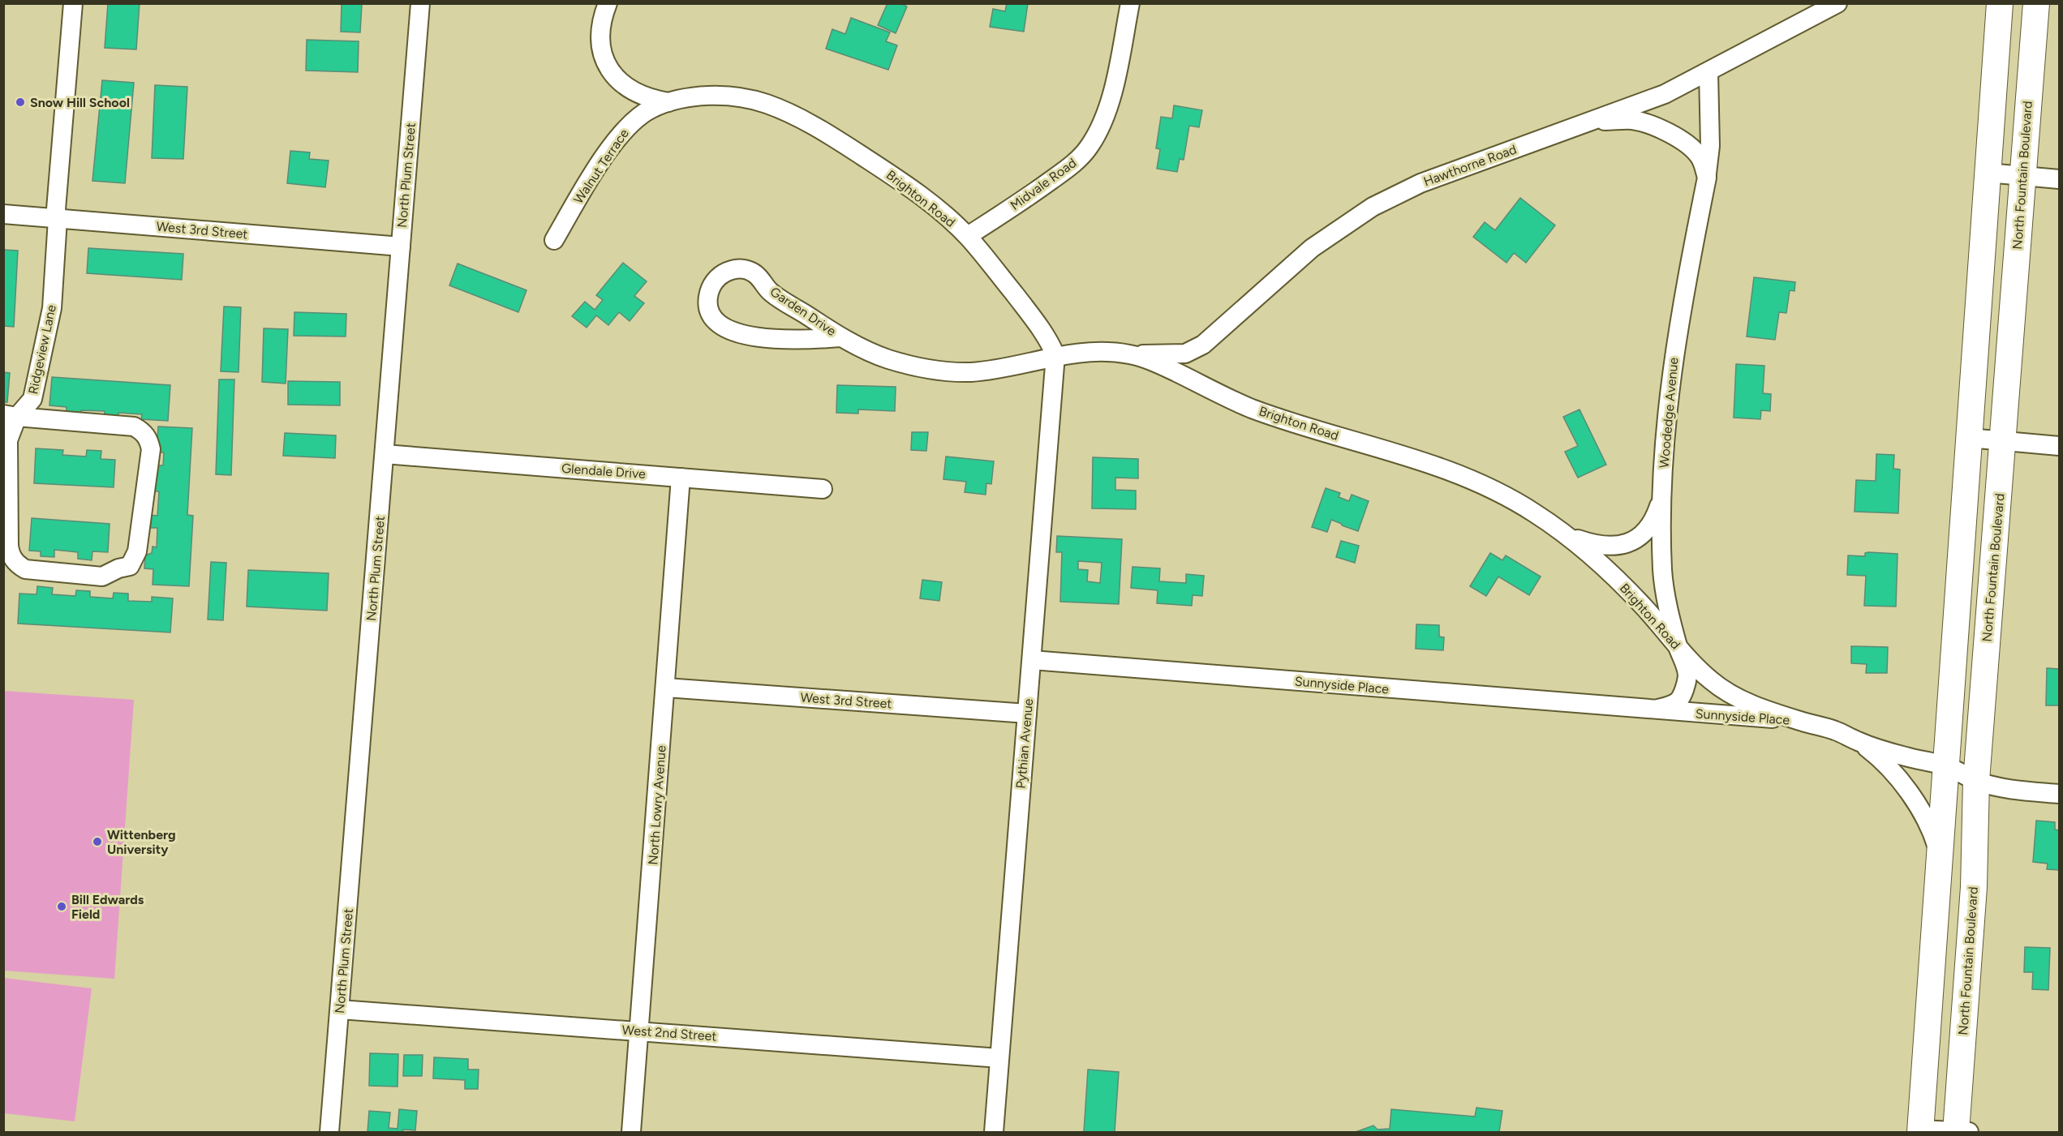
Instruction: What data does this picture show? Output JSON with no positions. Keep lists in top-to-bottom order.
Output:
{
  "streets": {
    "street": [
      "Hawthorne Road",
      "Walnut Terrace",
      "North Plum Street",
      "North Fountain Boulevard",
      "Midvale Road",
      "Brighton Road",
      "West 3rd Street",
      "Garden Drive",
      "Ridgeview Lane",
      "Woodedge Avenue",
      "Glendale Drive",
      "Sunnyside Place",
      "Pythian Avenue",
      "North Lowry Avenue",
      "West 2nd Street"
    ]
  },
  "crossings": [
    ["Hawthorne Road", "Brighton Road"],
    ["Hawthorne Road", "Woodedge Avenue"],
    ["Walnut Terrace", "Brighton Road"],
    ["North Plum Street", "West 3rd Street"],
    ["North Plum Street", "Glendale Drive"],
    ["North Plum Street", "West 2nd Street"],
    ["North Fountain Boulevard", "Brighton Road"],
    ["Midvale Road", "Brighton Road"],
    ["Brighton Road", "Garden Drive"],
    ["Brighton Road", "Woodedge Avenue"],
    ["Brighton Road", "Sunnyside Place"],
    ["Brighton Road", "Pythian Avenue"],
    ["West 3rd Street", "Ridgeview Lane"],
    ["West 3rd Street", "Pythian Avenue"],
    ["West 3rd Street", "North Lowry Avenue"],
    ["Garden Drive", "Pythian Avenue"],
    ["Woodedge Avenue", "Sunnyside Place"],
    ["Glendale Drive", "North Lowry Avenue"],
    ["Sunnyside Place", "Pythian Avenue"],
    ["Pythian Avenue", "West 2nd Street"],
    ["North Lowry Avenue", "West 2nd Street"]
  ],
  "places": ["Snow Hill School", "Wittenberg University", "Bill Edwards Field"]
}
